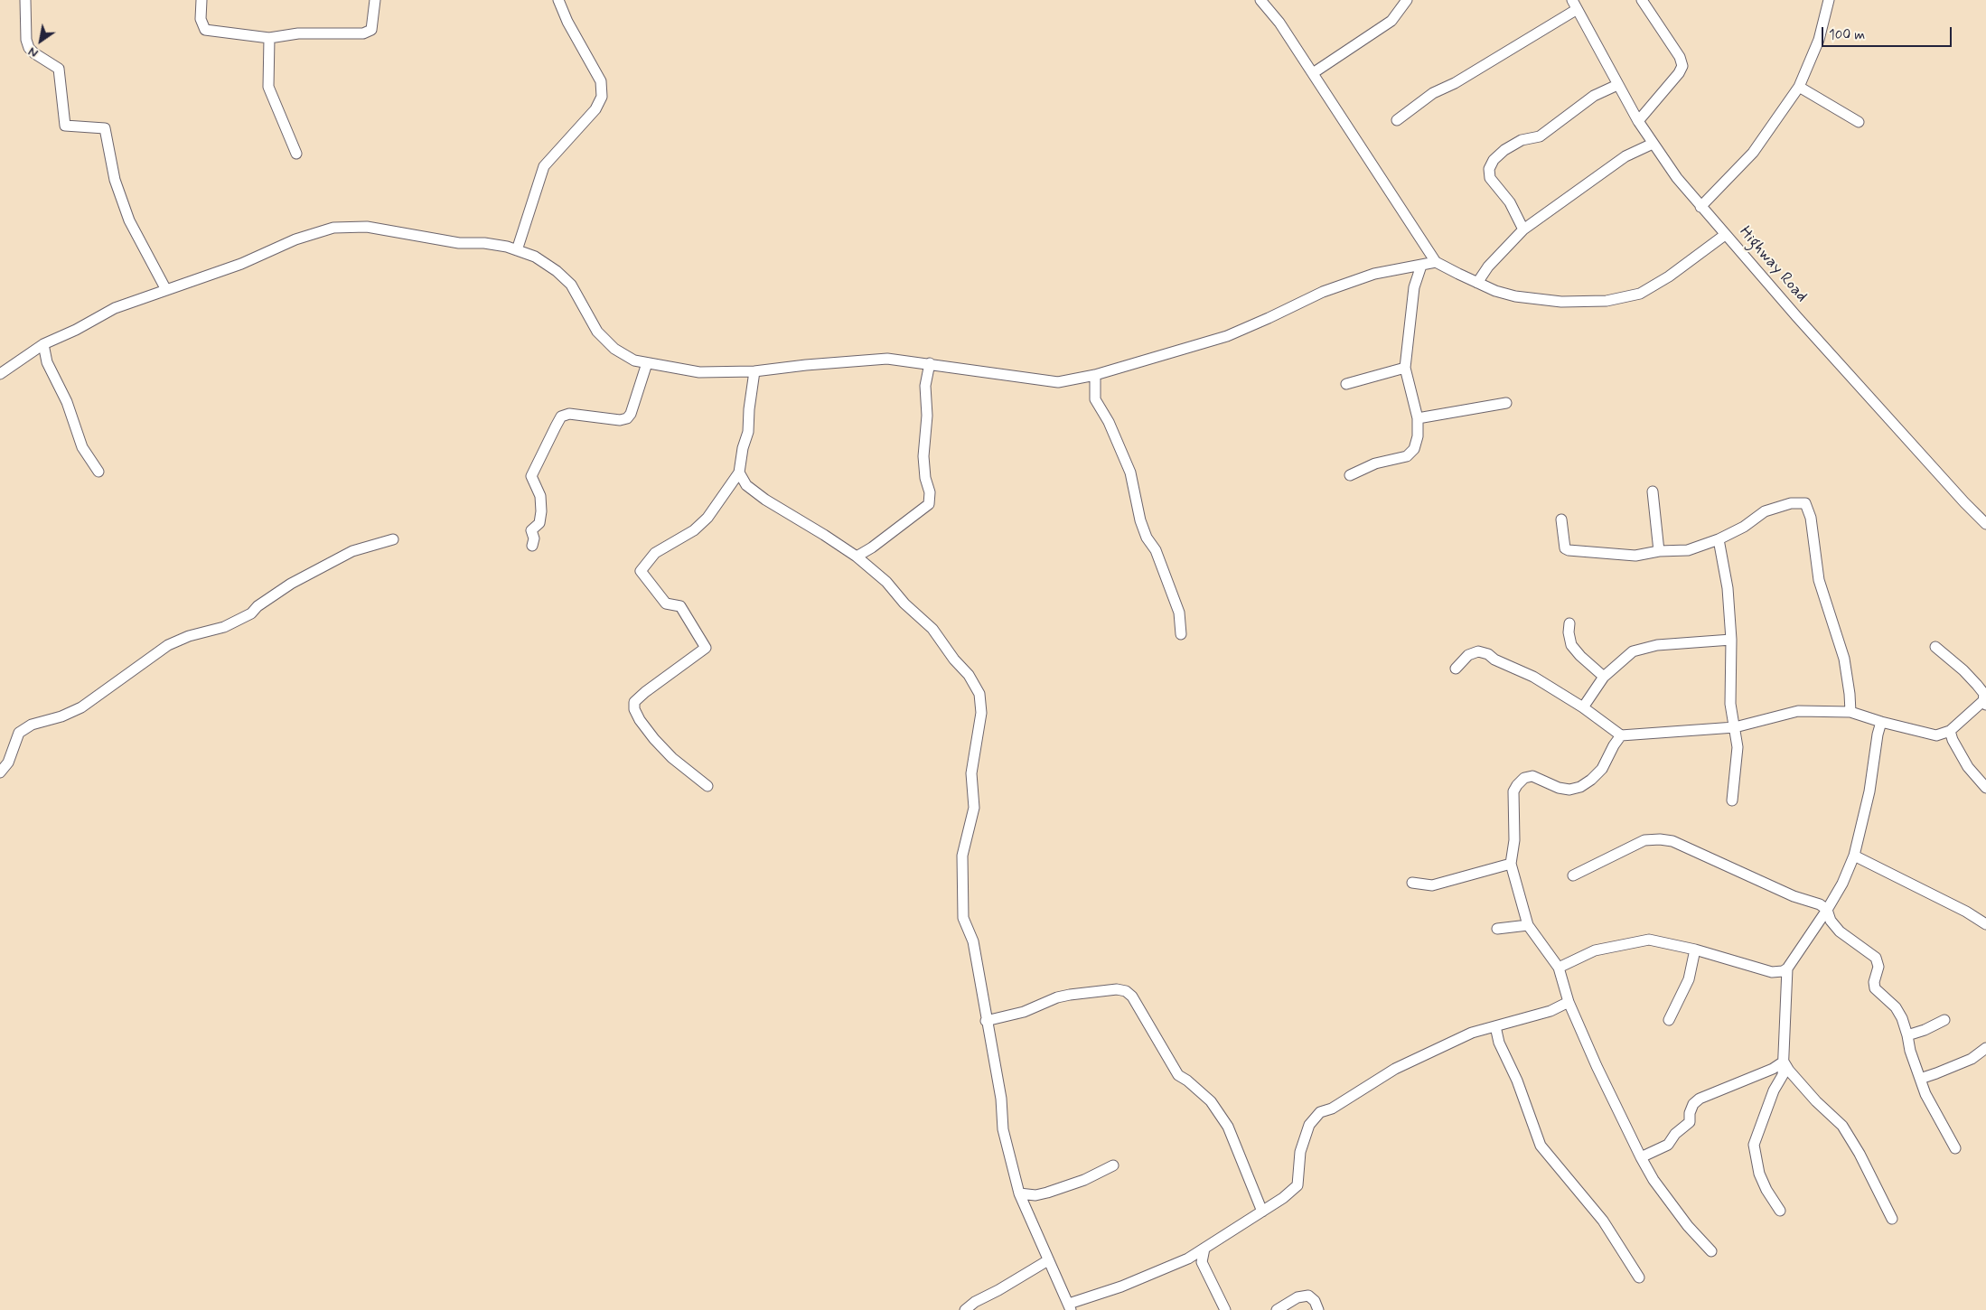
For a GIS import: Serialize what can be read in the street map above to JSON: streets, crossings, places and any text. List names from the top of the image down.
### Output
{
  "streets": {
    "street": ["Highway Road"]
  },
  "scale_bar": "100 m",
  "north": "bottom left"
}
